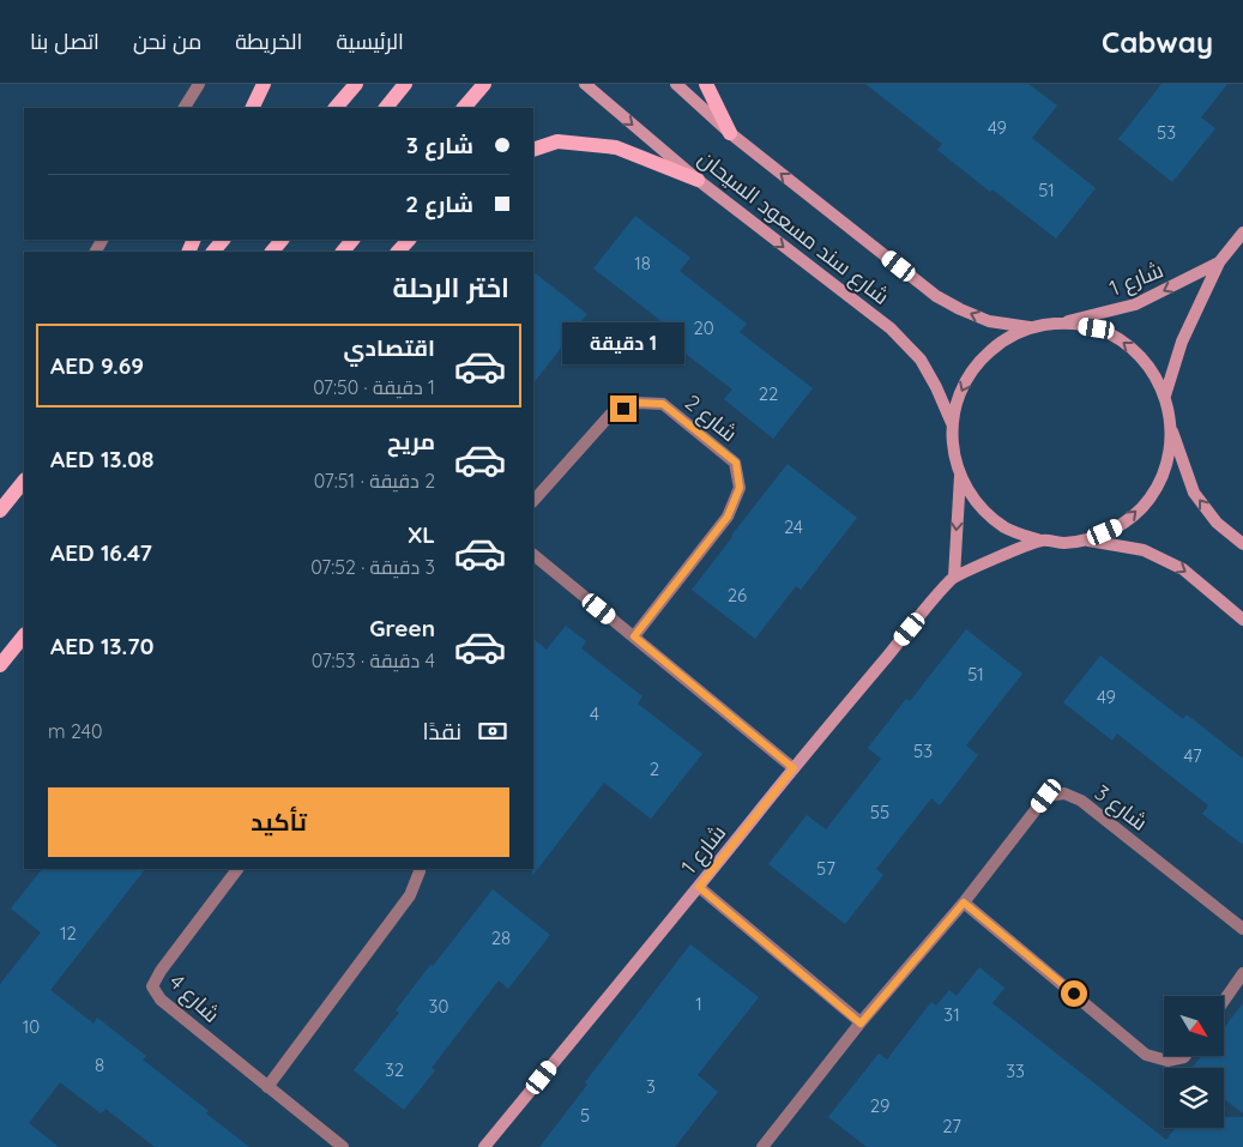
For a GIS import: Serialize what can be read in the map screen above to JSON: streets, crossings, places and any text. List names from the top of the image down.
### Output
{
  "streets": {
    "main road": ["شارع سند مسعود السيحان", "شارع 1"],
    "street": ["شارع 2", "شارع 3", "شارع 4"]
  },
  "house_numbers": [
    "49",
    "53",
    "51",
    "18",
    "20",
    "22",
    "24",
    "26",
    "51",
    "49",
    "4",
    "53",
    "47",
    "2",
    "55",
    "57",
    "12",
    "28",
    "1",
    "30",
    "31",
    "10",
    "8",
    "32",
    "33",
    "3",
    "29",
    "5",
    "27"
  ],
  "north": "bottom right",
  "page": {
    "header": "Cabway",
    "nav": [
      "الرئيسية",
      "الخريطة",
      "من نحن",
      "اتصل بنا"
    ],
    "banner": ["شارع 3", "شارع 2"],
    "heading": "اختر الرحلة",
    "bubble": "1 دقيقة",
    "list": [
      {
        "name": "اقتصادي",
        "note": "1 دقيقة · 07:50",
        "value": "AED 9.69"
      },
      {
        "name": "مريح",
        "note": "2 دقيقة · 07:51",
        "value": "AED 13.08"
      },
      {
        "name": "XL",
        "note": "3 دقيقة · 07:52",
        "value": "AED 16.47"
      },
      {
        "name": "Green",
        "note": "4 دقيقة · 07:53",
        "value": "AED 13.70"
      }
    ],
    "pay": ["نقدًا", "240 m"],
    "buttons": "تأكيد"
  }
}
